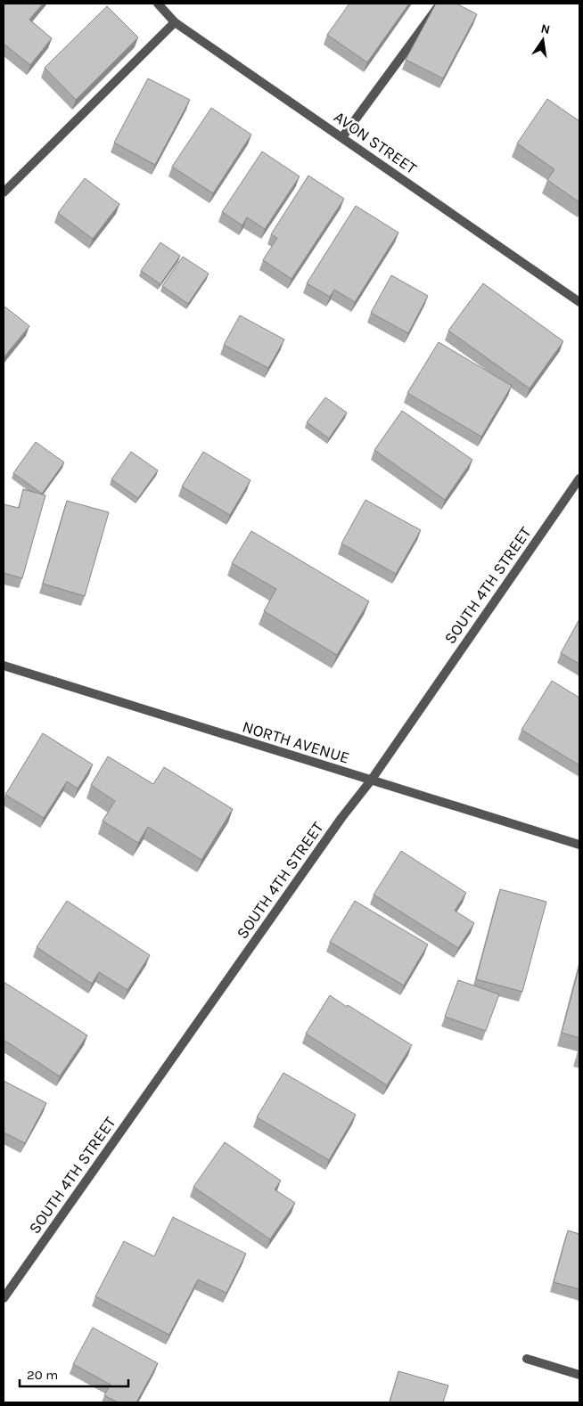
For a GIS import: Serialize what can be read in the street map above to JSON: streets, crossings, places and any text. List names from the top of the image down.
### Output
{
  "streets": {
    "street": ["AVON STREET", "SOUTH 4TH STREET", "NORTH AVENUE"]
  },
  "crossings": [
    ["SOUTH 4TH STREET", "NORTH AVENUE"]
  ],
  "scale_bar": "20 m",
  "north": "top"
}
